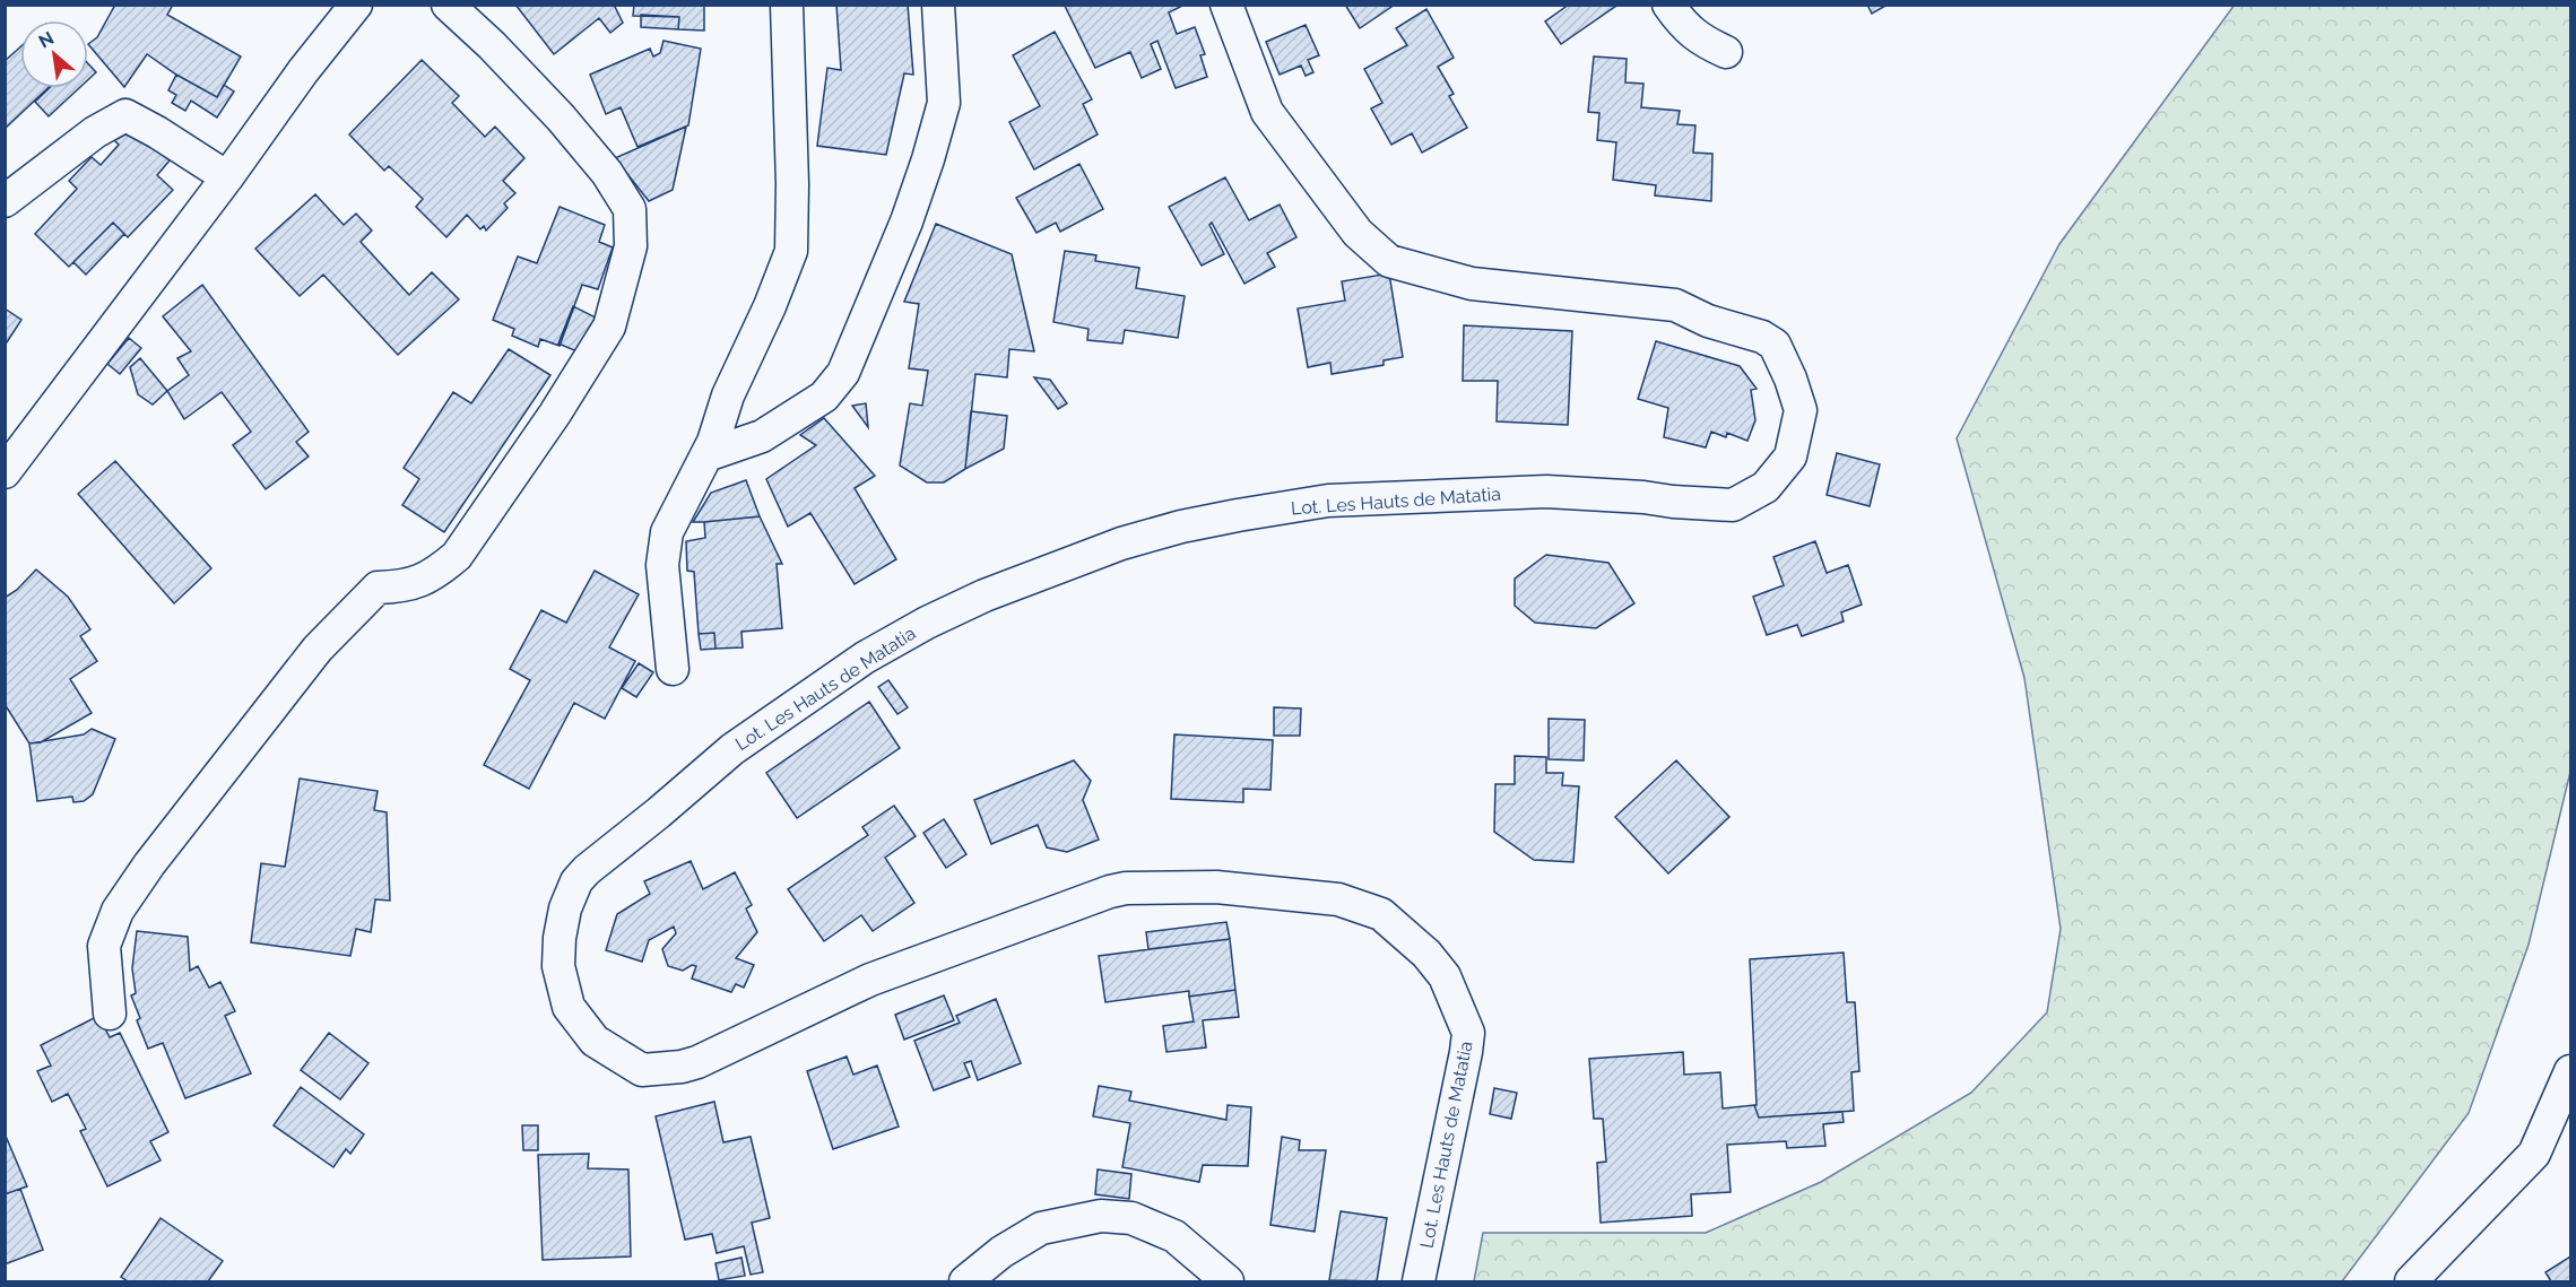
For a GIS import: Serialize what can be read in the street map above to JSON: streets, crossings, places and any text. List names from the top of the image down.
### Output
{
  "streets": {
    "street": ["Lot. Les Hauts de Matatia"]
  },
  "north": "top left"
}
